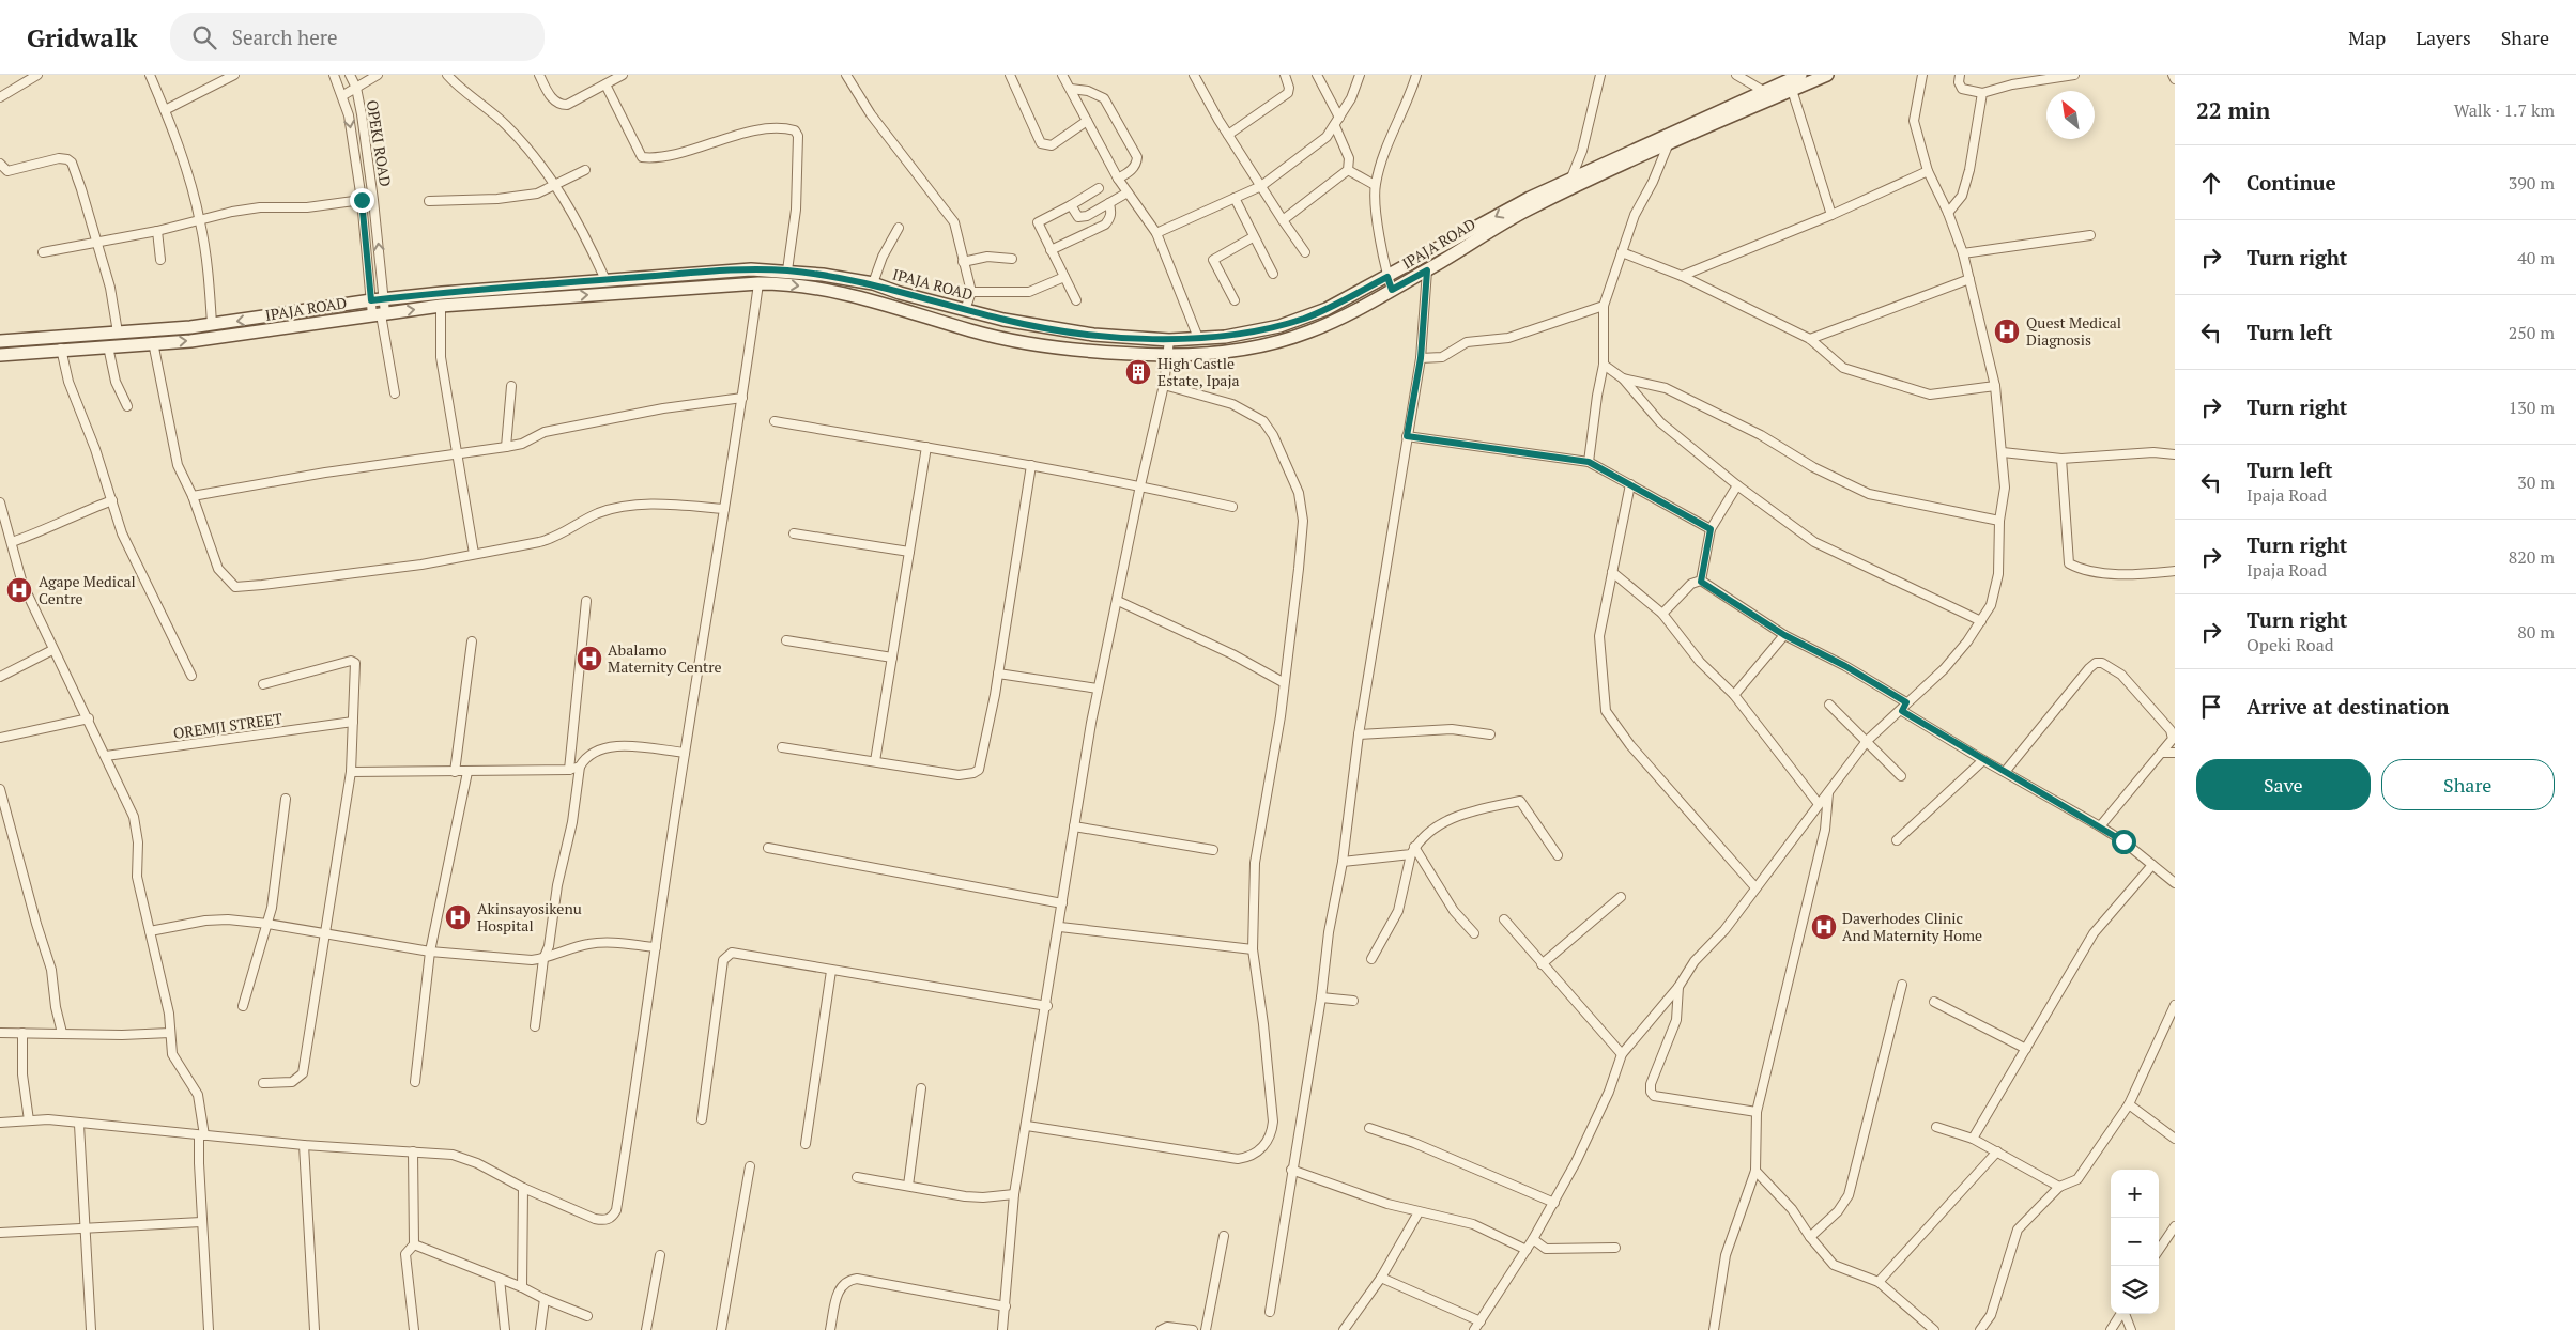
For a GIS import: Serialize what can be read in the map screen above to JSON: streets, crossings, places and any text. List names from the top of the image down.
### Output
{
  "streets": {
    "main road": ["IPAJA ROAD"],
    "street": ["OPEKI ROAD", "OREMJI STREET"]
  },
  "crossings": [
    ["OPEKI ROAD", "IPAJA ROAD"]
  ],
  "places": {
    "hospital": [
      "Quest Medical Diagnosis",
      "Agape Medical Centre",
      "Abalamo Maternity Centre",
      "Akinsayosikenu Hospital",
      "Daverhodes Clinic And Maternity Home"
    ],
    "building": ["High Castle Estate, Ipaja"]
  },
  "north": "top left",
  "page": {
    "header": "Gridwalk",
    "search": "Search here",
    "nav": ["Map", "Layers", "Share"],
    "heading": ["22 min", "Walk · 1.7 km"],
    "list": [
      ["Continue", "390 m"],
      ["Turn right", "40 m"],
      ["Turn left", "250 m"],
      ["Turn right", "130 m"],
      ["Turn left", "Ipaja Road", "30 m"],
      ["Turn right", "Ipaja Road", "820 m"],
      ["Turn right", "Opeki Road", "80 m"],
      "Arrive at destination"
    ],
    "buttons": ["Save", "Share"],
    "map_buttons": ["+", "−"]
  }
}
